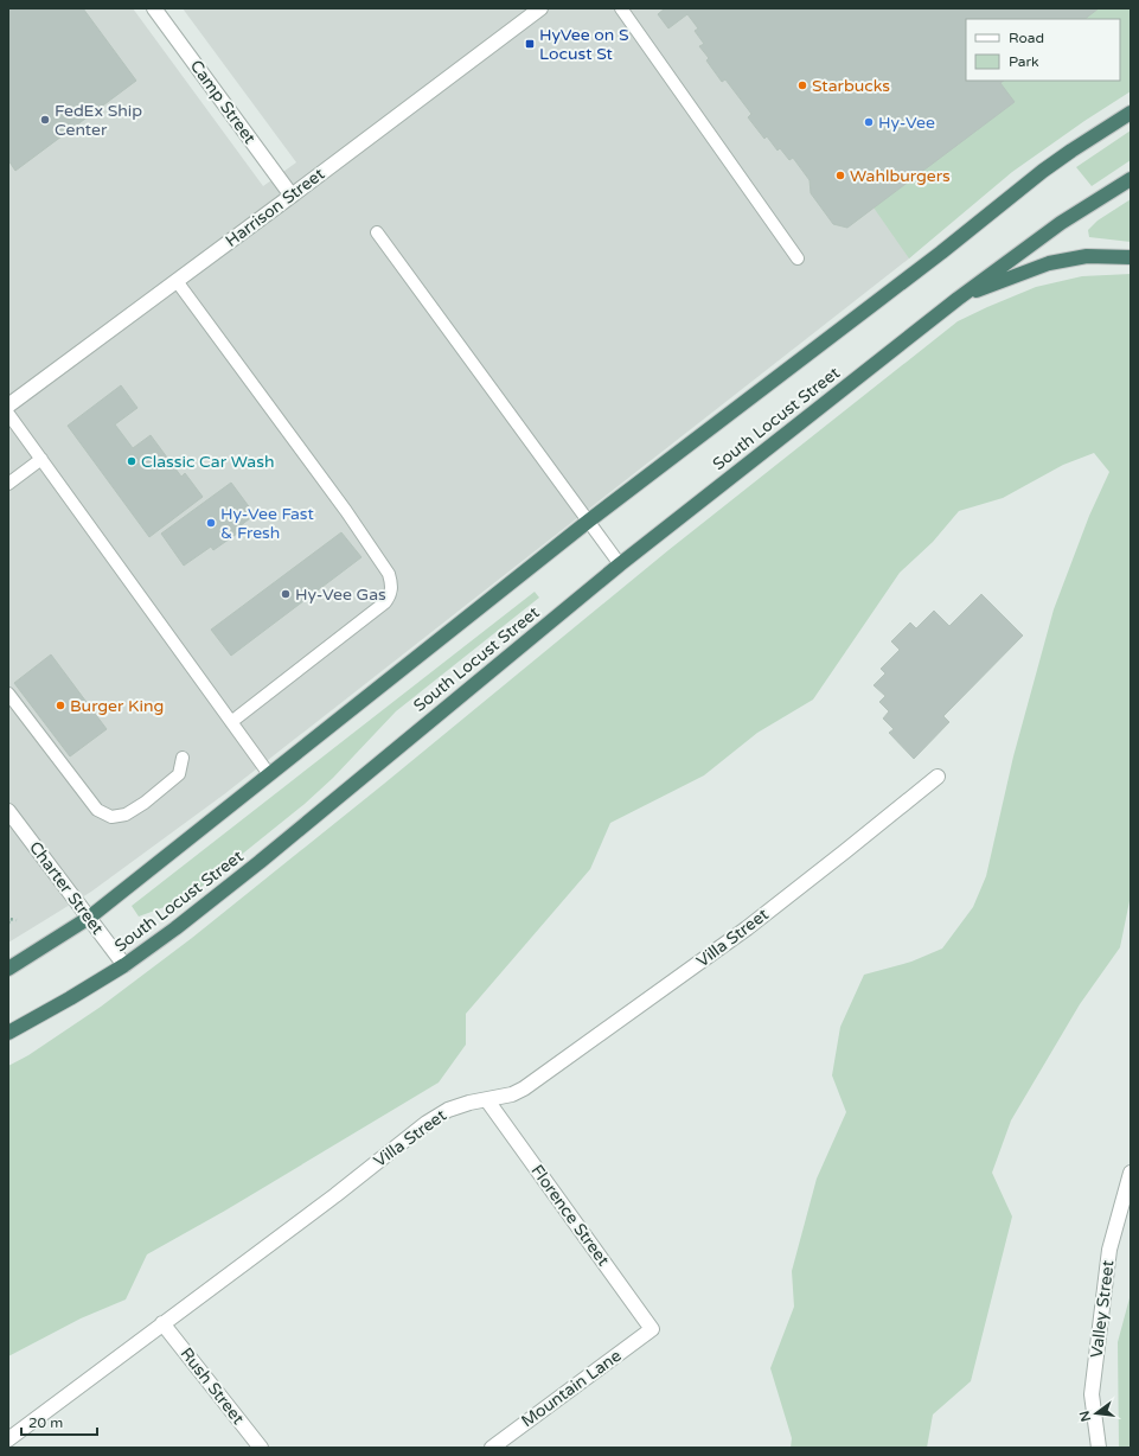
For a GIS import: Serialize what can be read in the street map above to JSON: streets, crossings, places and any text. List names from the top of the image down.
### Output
{
  "streets": {
    "highway": ["South Locust Street"],
    "street": [
      "Camp Street",
      "Harrison Street",
      "Charter Street",
      "Villa Street",
      "Florence Street",
      "Valley Street",
      "Rush Street",
      "Mountain Lane"
    ]
  },
  "crossings": [
    ["Camp Street", "Harrison Street"],
    ["South Locust Street", "Charter Street"],
    ["Villa Street", "Florence Street"],
    ["Villa Street", "Rush Street"],
    ["Florence Street", "Mountain Lane"]
  ],
  "places": {
    "transit": ["HyVee on S Locust St"],
    "other": [
      "Starbucks",
      "FedEx Ship Center",
      "Hy-Vee",
      "Wahlburgers",
      "Classic Car Wash",
      "Hy-Vee Fast & Fresh",
      "Hy-Vee Gas",
      "Burger King"
    ]
  },
  "legend": ["Road", "Park"],
  "scale_bar": "20 m",
  "north": "left"
}
